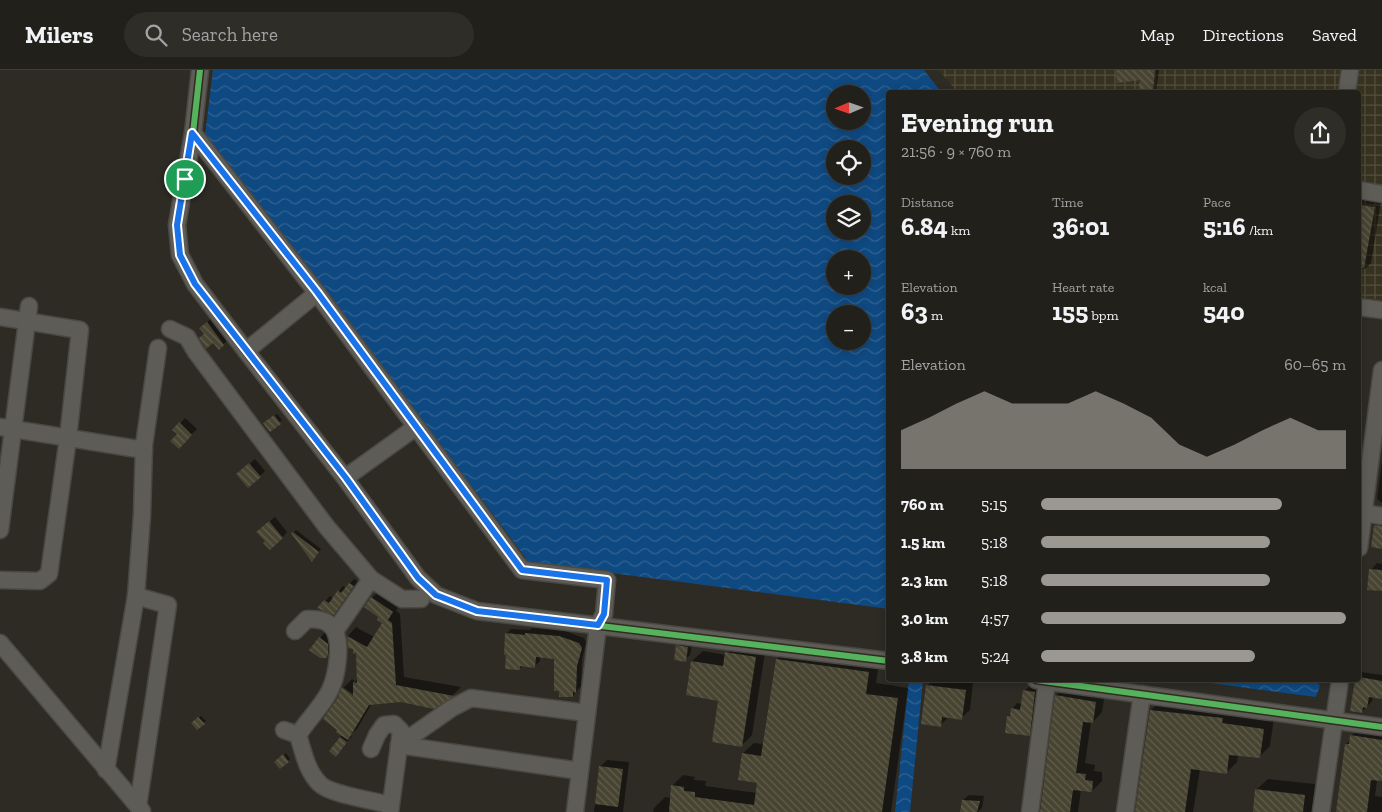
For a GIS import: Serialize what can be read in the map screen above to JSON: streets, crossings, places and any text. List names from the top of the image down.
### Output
{
  "north": "left",
  "page": {
    "header": "Milers",
    "search": "Search here",
    "nav": ["Map", "Directions", "Saved"],
    "map_buttons": ["+", "−"],
    "heading": ["Evening run", "21:56 · 9 × 760 m"],
    "stats": [
      ["Distance", "6.84 km"],
      ["Time", "36:01"],
      ["Pace", "5:16 /km"],
      ["Elevation", "63 m"],
      ["Heart rate", "155 bpm"],
      ["kcal", "540"]
    ],
    "chart": ["Elevation", "60–65 m"],
    "list": [
      {
        "name": "760 m",
        "note": "5:15"
      },
      {
        "name": "1.5 km",
        "note": "5:18"
      },
      {
        "name": "2.3 km",
        "note": "5:18"
      },
      {
        "name": "3.0 km",
        "note": "4:57"
      },
      {
        "name": "3.8 km",
        "note": "5:24"
      }
    ]
  }
}
